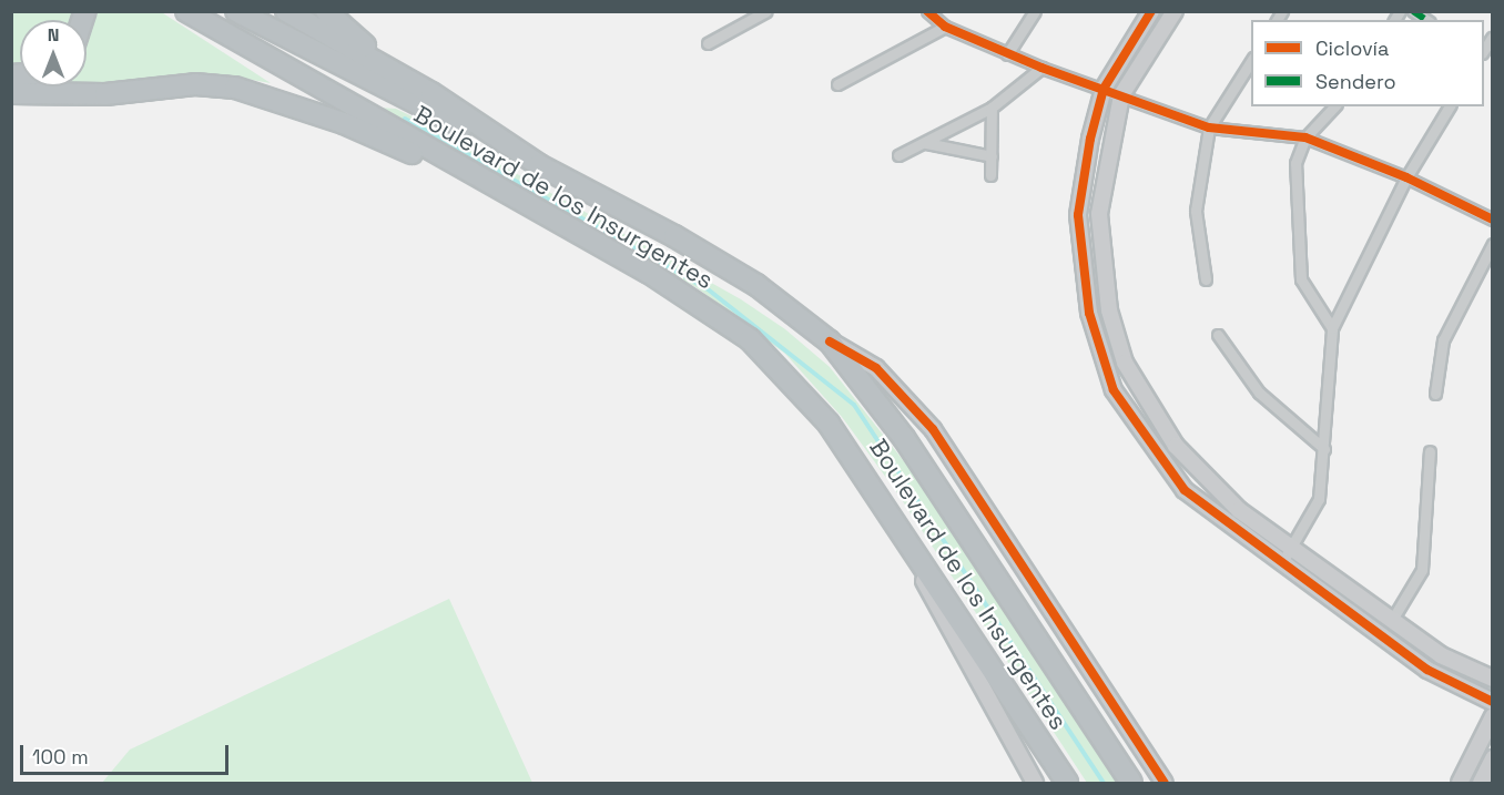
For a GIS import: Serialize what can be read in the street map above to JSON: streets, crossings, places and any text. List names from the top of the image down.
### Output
{
  "streets": {
    "highway": ["Boulevard de los Insurgentes"]
  },
  "legend": ["Ciclovía", "Sendero"],
  "scale_bar": "100 m",
  "north": "top"
}
